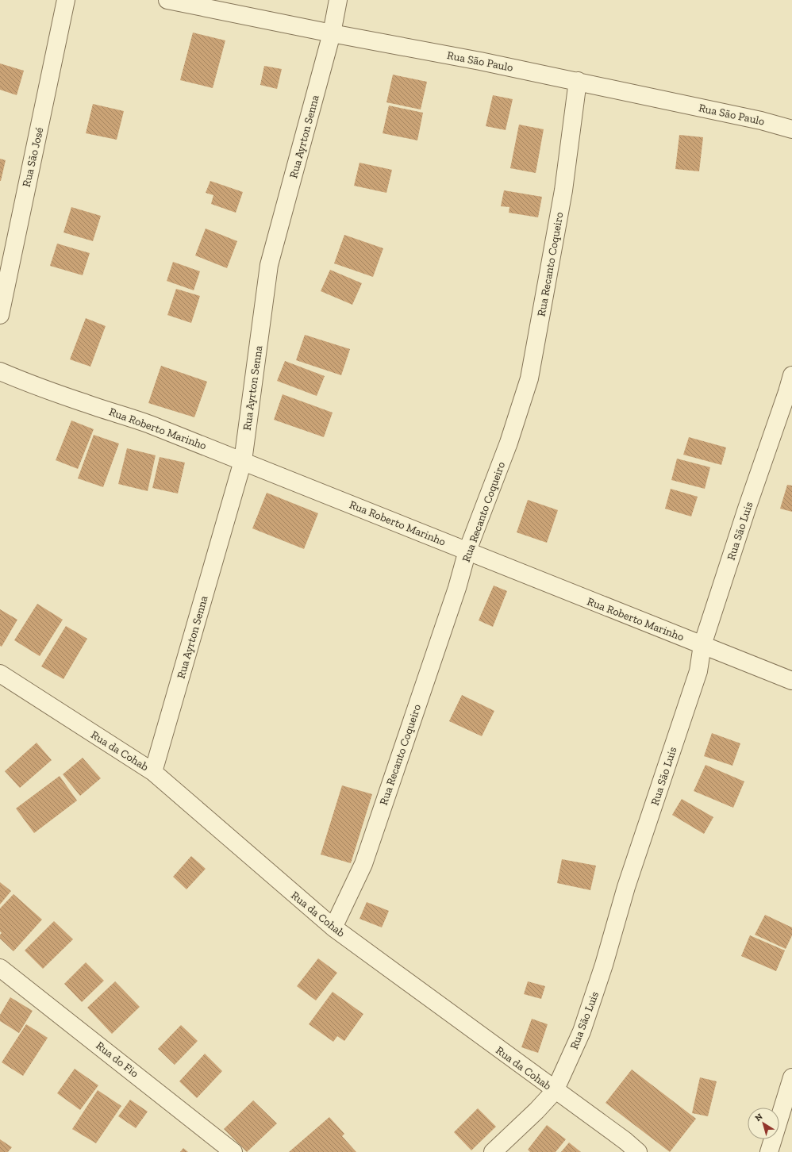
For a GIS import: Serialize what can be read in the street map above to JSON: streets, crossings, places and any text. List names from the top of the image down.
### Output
{
  "streets": {
    "street": [
      "Rua São Paulo",
      "Rua Ayrton Senna",
      "Rua São José",
      "Rua Recanto Coqueiro",
      "Rua Roberto Marinho",
      "Rua São Luis",
      "Rua da Cohab",
      "Rua do Fio"
    ]
  },
  "crossings": [
    ["Rua São Paulo", "Rua Ayrton Senna"],
    ["Rua São Paulo", "Rua Recanto Coqueiro"],
    ["Rua Ayrton Senna", "Rua Roberto Marinho"],
    ["Rua Ayrton Senna", "Rua da Cohab"],
    ["Rua Recanto Coqueiro", "Rua Roberto Marinho"],
    ["Rua Recanto Coqueiro", "Rua da Cohab"],
    ["Rua Roberto Marinho", "Rua São Luis"],
    ["Rua São Luis", "Rua da Cohab"]
  ],
  "north": "top left"
}
